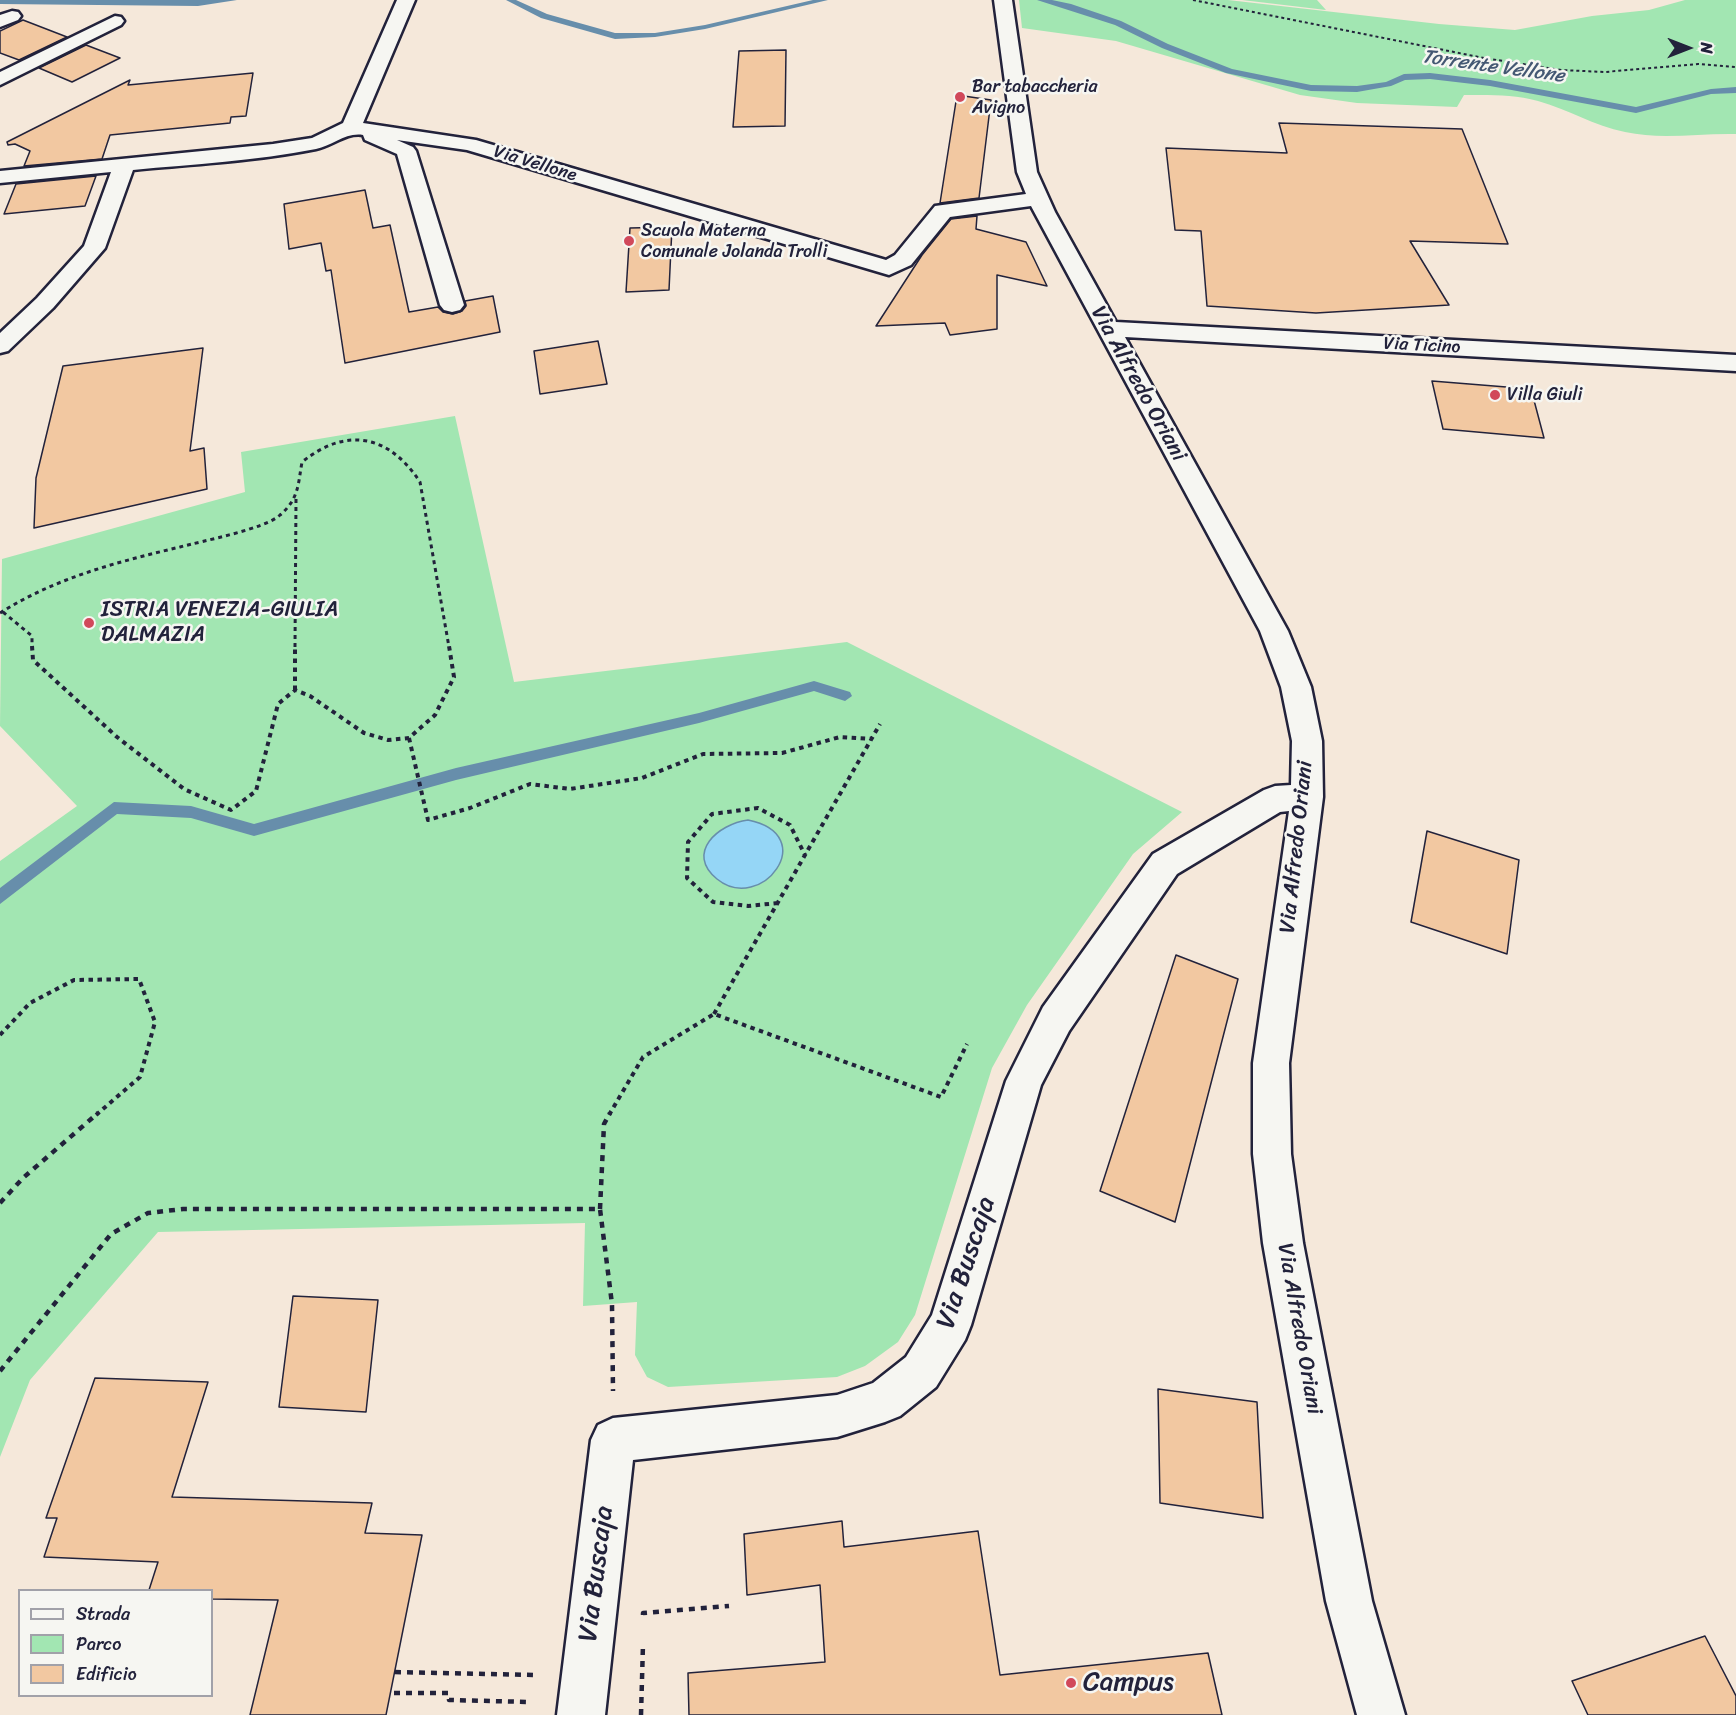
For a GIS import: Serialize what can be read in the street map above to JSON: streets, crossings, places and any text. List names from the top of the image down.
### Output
{
  "streets": {
    "street": [
      "Via Vellone",
      "Via Ticino",
      "Via Alfredo Oriani",
      "Via Buscaja"
    ]
  },
  "crossings": [
    ["Via Vellone", "Via Alfredo Oriani"],
    ["Via Ticino", "Via Alfredo Oriani"],
    ["Via Alfredo Oriani", "Via Buscaja"]
  ],
  "water": ["Torrente Vellone"],
  "places": [
    "Bar tabaccheria Avigno",
    "Scuola Materna Comunale Jolanda Trolli",
    "Villa Giuli",
    "ISTRIA VENEZIA-GIULIA DALMAZIA",
    "Campus"
  ],
  "legend": ["Strada", "Parco", "Edificio"],
  "north": "right"
}
